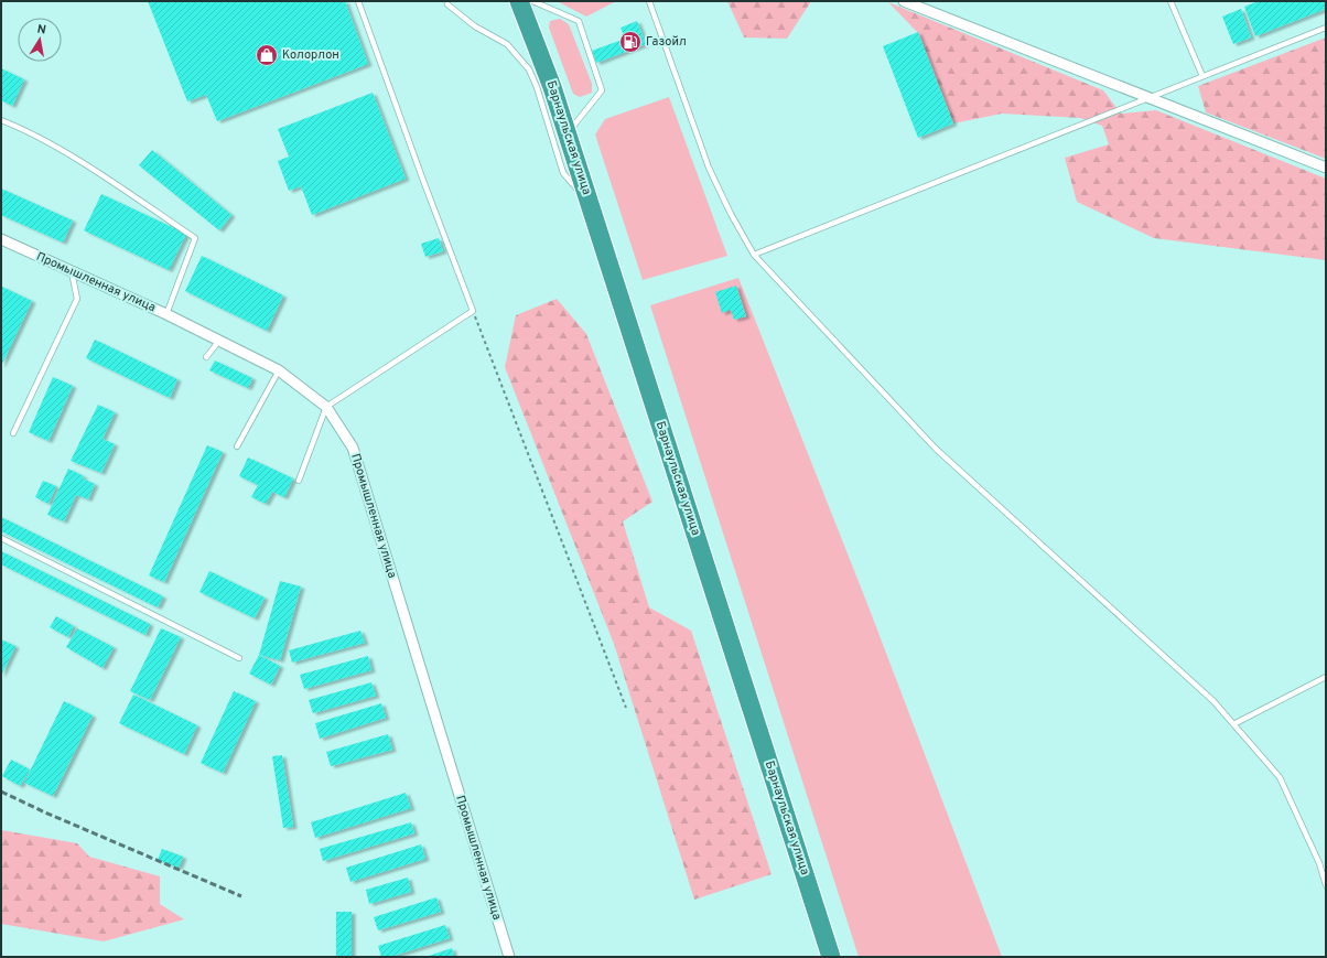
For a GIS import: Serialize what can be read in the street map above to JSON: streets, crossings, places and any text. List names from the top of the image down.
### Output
{
  "streets": {
    "highway": ["Барнаульская улица"],
    "street": ["Промышленная улица"]
  },
  "places": {
    "fuel station": ["Газойл"],
    "shop": ["Колорлон"]
  },
  "north": "top"
}
